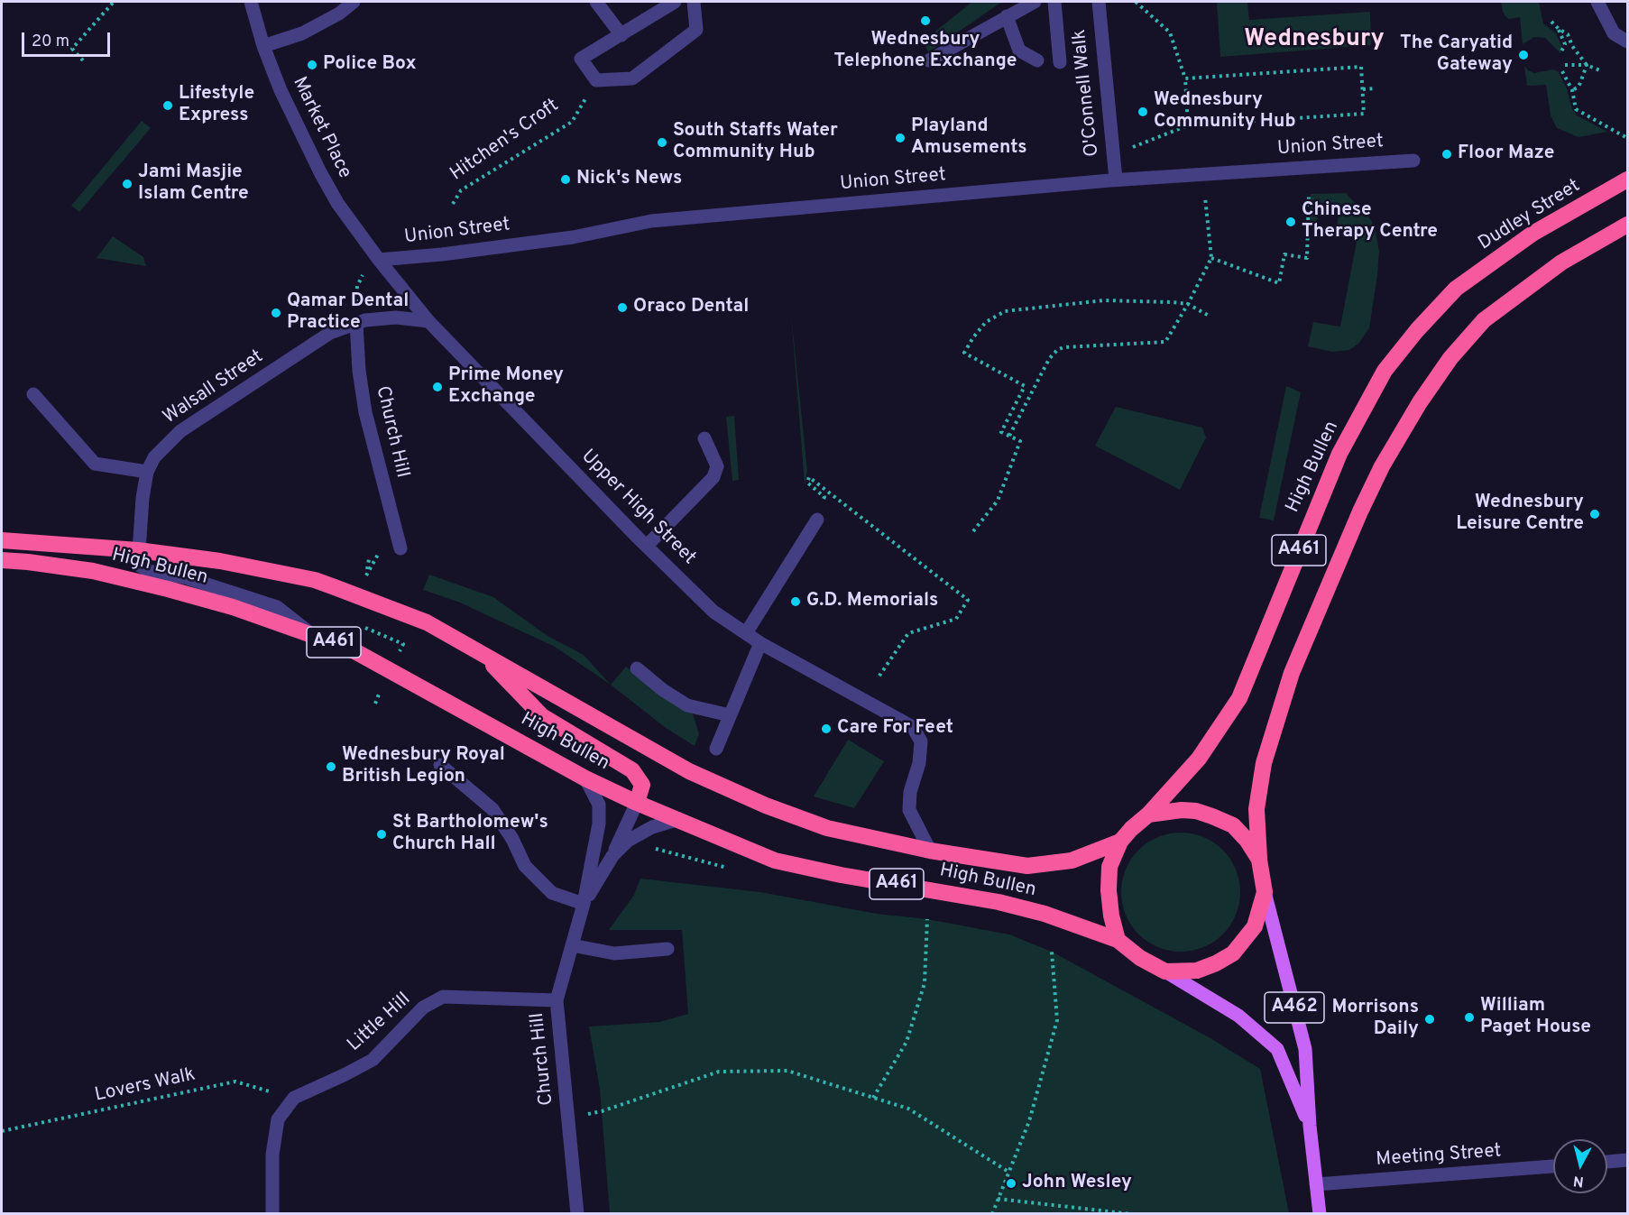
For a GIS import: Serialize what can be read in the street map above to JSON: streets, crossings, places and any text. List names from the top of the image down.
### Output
{
  "streets": {
    "highway": ["Dudley Street", "High Bullen", "A461"],
    "main road": ["A462"],
    "street": [
      "O'Connell Walk",
      "Market Place",
      "Union Street",
      "Walsall Street",
      "Church Hill",
      "Upper High Street",
      "Little Hill",
      "Meeting Street"
    ],
    "path": ["Hitchen's Croft", "Lovers Walk"]
  },
  "crossings": [
    ["O'Connell Walk", "Union Street"],
    ["Market Place", "Union Street"],
    ["Market Place", "Upper High Street"],
    ["Union Street", "Upper High Street"],
    ["Dudley Street", "High Bullen"],
    ["Walsall Street", "Church Hill"],
    ["Walsall Street", "High Bullen"],
    ["Walsall Street", "Upper High Street"],
    ["Church Hill", "High Bullen"],
    ["Church Hill", "Little Hill"],
    ["High Bullen", "Upper High Street"],
    ["High Bullen", "A461"],
    ["High Bullen", "A462"],
    ["A461", "A462"],
    ["A462", "Meeting Street"],
    ["Little Hill", "Lovers Walk"]
  ],
  "districts": ["Wednesbury"],
  "places": [
    "Wednesbury Telephone Exchange",
    "The Caryatid Gateway",
    "Police Box",
    "Lifestyle Express",
    "Wednesbury Community Hub",
    "Playland Amusements",
    "South Staffs Water Community Hub",
    "Floor Maze",
    "Nick's News",
    "Jami Masjie Islam Centre",
    "Chinese Therapy Centre",
    "Oraco Dental",
    "Qamar Dental Practice",
    "Prime Money Exchange",
    "Wednesbury Leisure Centre",
    "G.D. Memorials",
    "Care For Feet",
    "Wednesbury Royal British Legion",
    "St Bartholomew's Church Hall",
    "William Paget House",
    "Morrisons Daily",
    "John Wesley"
  ],
  "scale_bar": "20 m",
  "north": "bottom"
}
